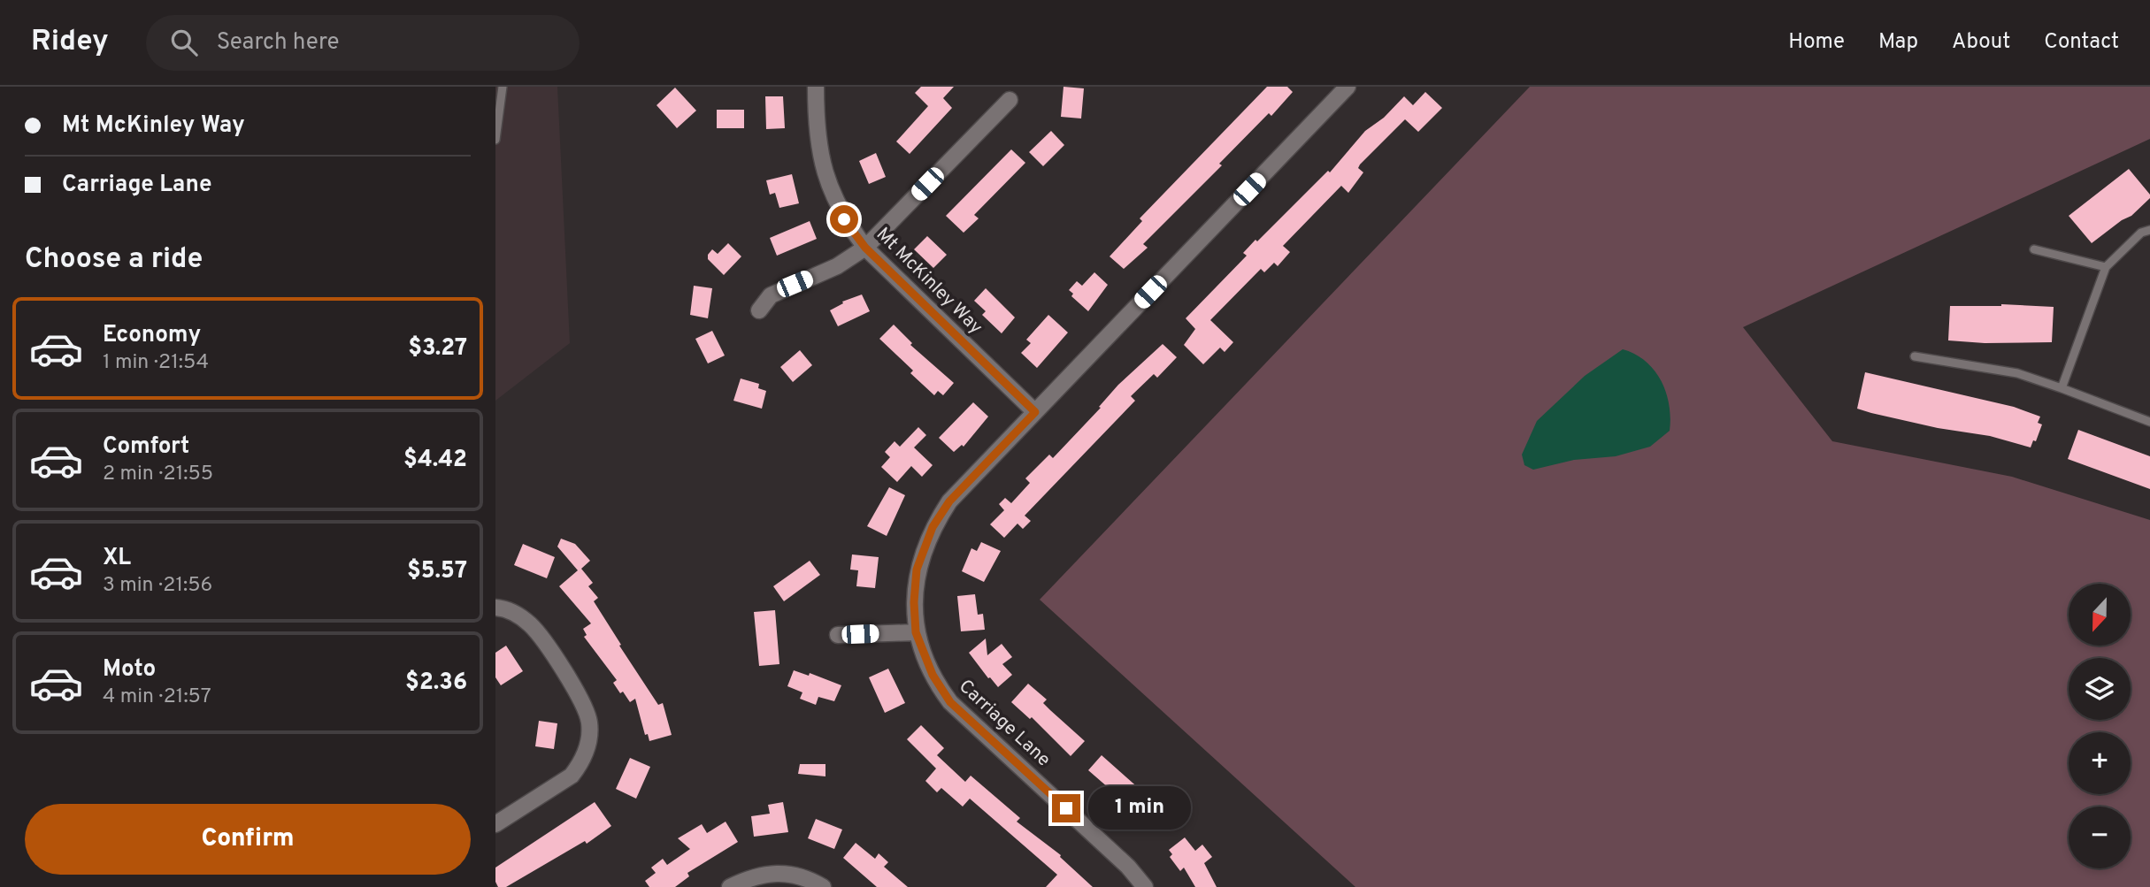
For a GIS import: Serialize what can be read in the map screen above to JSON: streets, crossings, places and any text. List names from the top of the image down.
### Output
{
  "streets": {
    "street": ["Mt McKinley Way", "Carriage Lane"]
  },
  "crossings": [
    ["Mt McKinley Way", "Carriage Lane"]
  ],
  "north": "bottom",
  "page": {
    "header": "Ridey",
    "search": "Search here",
    "nav": [
      "Home",
      "Map",
      "About",
      "Contact"
    ],
    "banner": ["Mt McKinley Way", "Carriage Lane"],
    "heading": "Choose a ride",
    "list": [
      {
        "name": "Economy",
        "note": "1 min · 21:54",
        "value": "$3.27"
      },
      {
        "name": "Comfort",
        "note": "2 min · 21:55",
        "value": "$4.42"
      },
      {
        "name": "XL",
        "note": "3 min · 21:56",
        "value": "$5.57"
      },
      {
        "name": "Moto",
        "note": "4 min · 21:57",
        "value": "$2.36"
      }
    ],
    "map_buttons": ["+", "−"],
    "bubble": "1 min",
    "buttons": "Confirm"
  }
}
